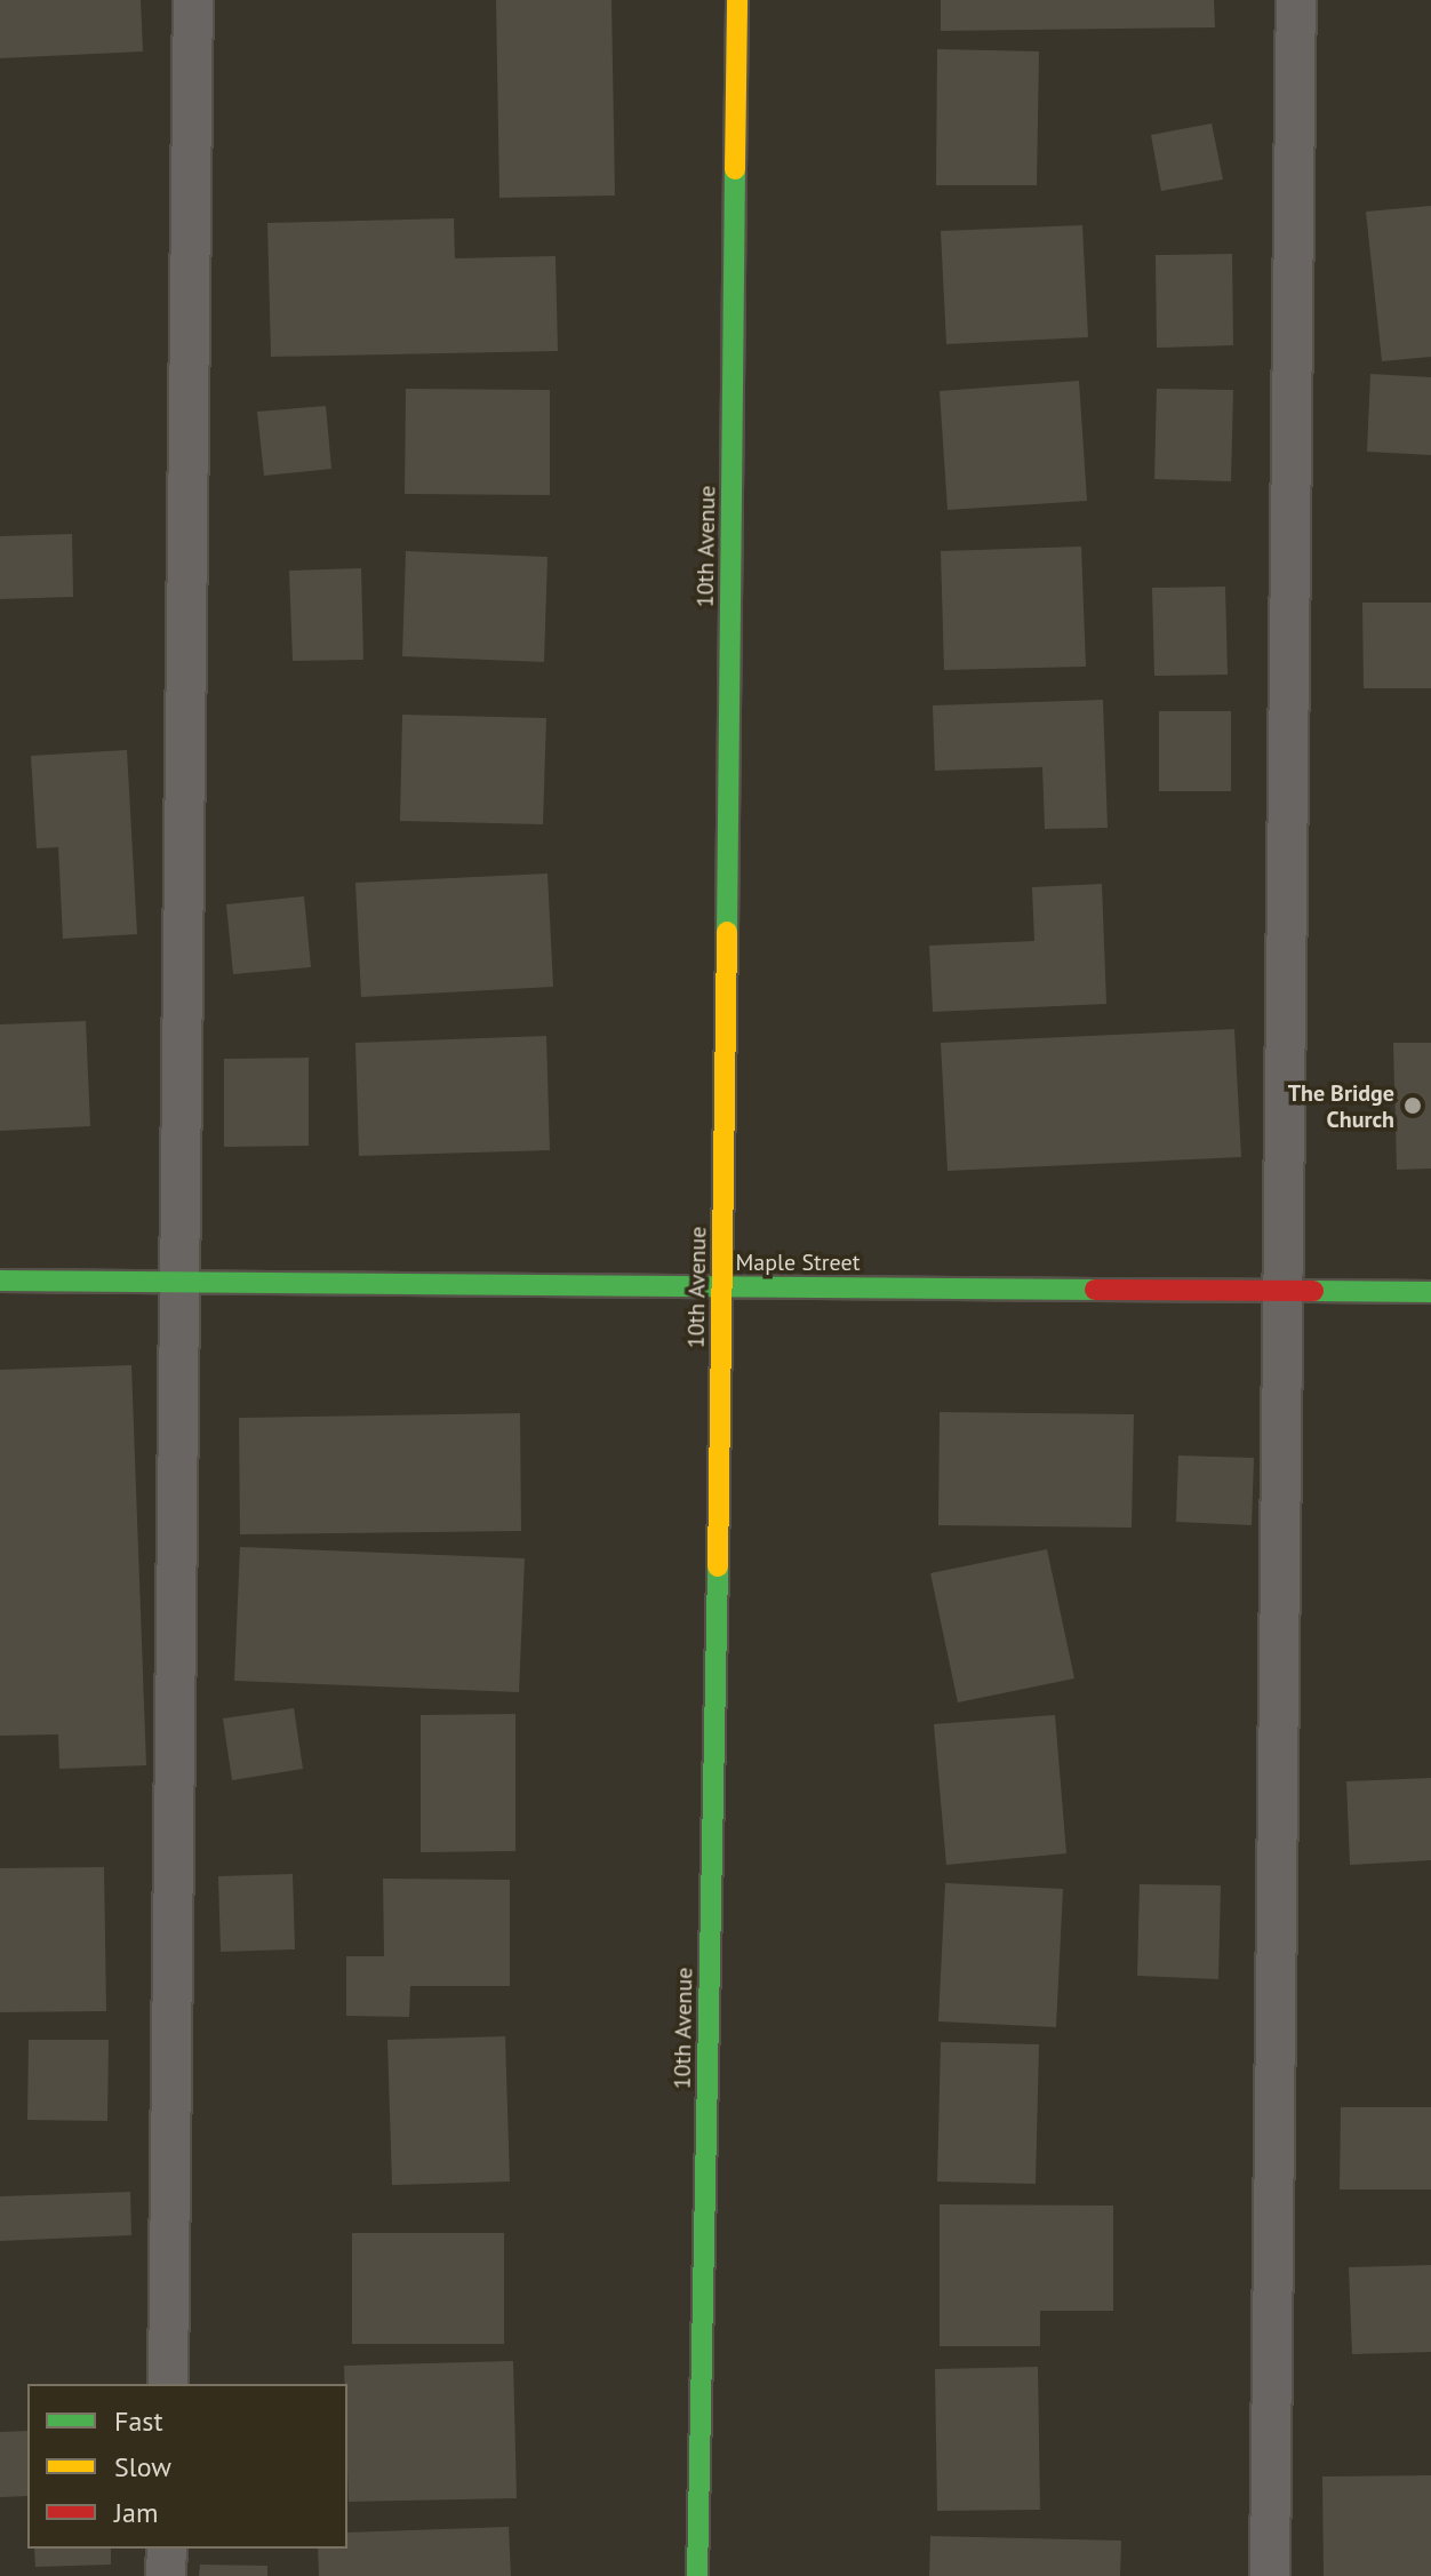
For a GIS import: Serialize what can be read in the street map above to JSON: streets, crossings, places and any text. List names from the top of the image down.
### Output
{
  "streets": {
    "street": ["10th Avenue", "Maple Street"]
  },
  "crossings": [
    ["10th Avenue", "Maple Street"]
  ],
  "places": ["The Bridge Church"],
  "legend": ["Fast", "Slow", "Jam"]
}
